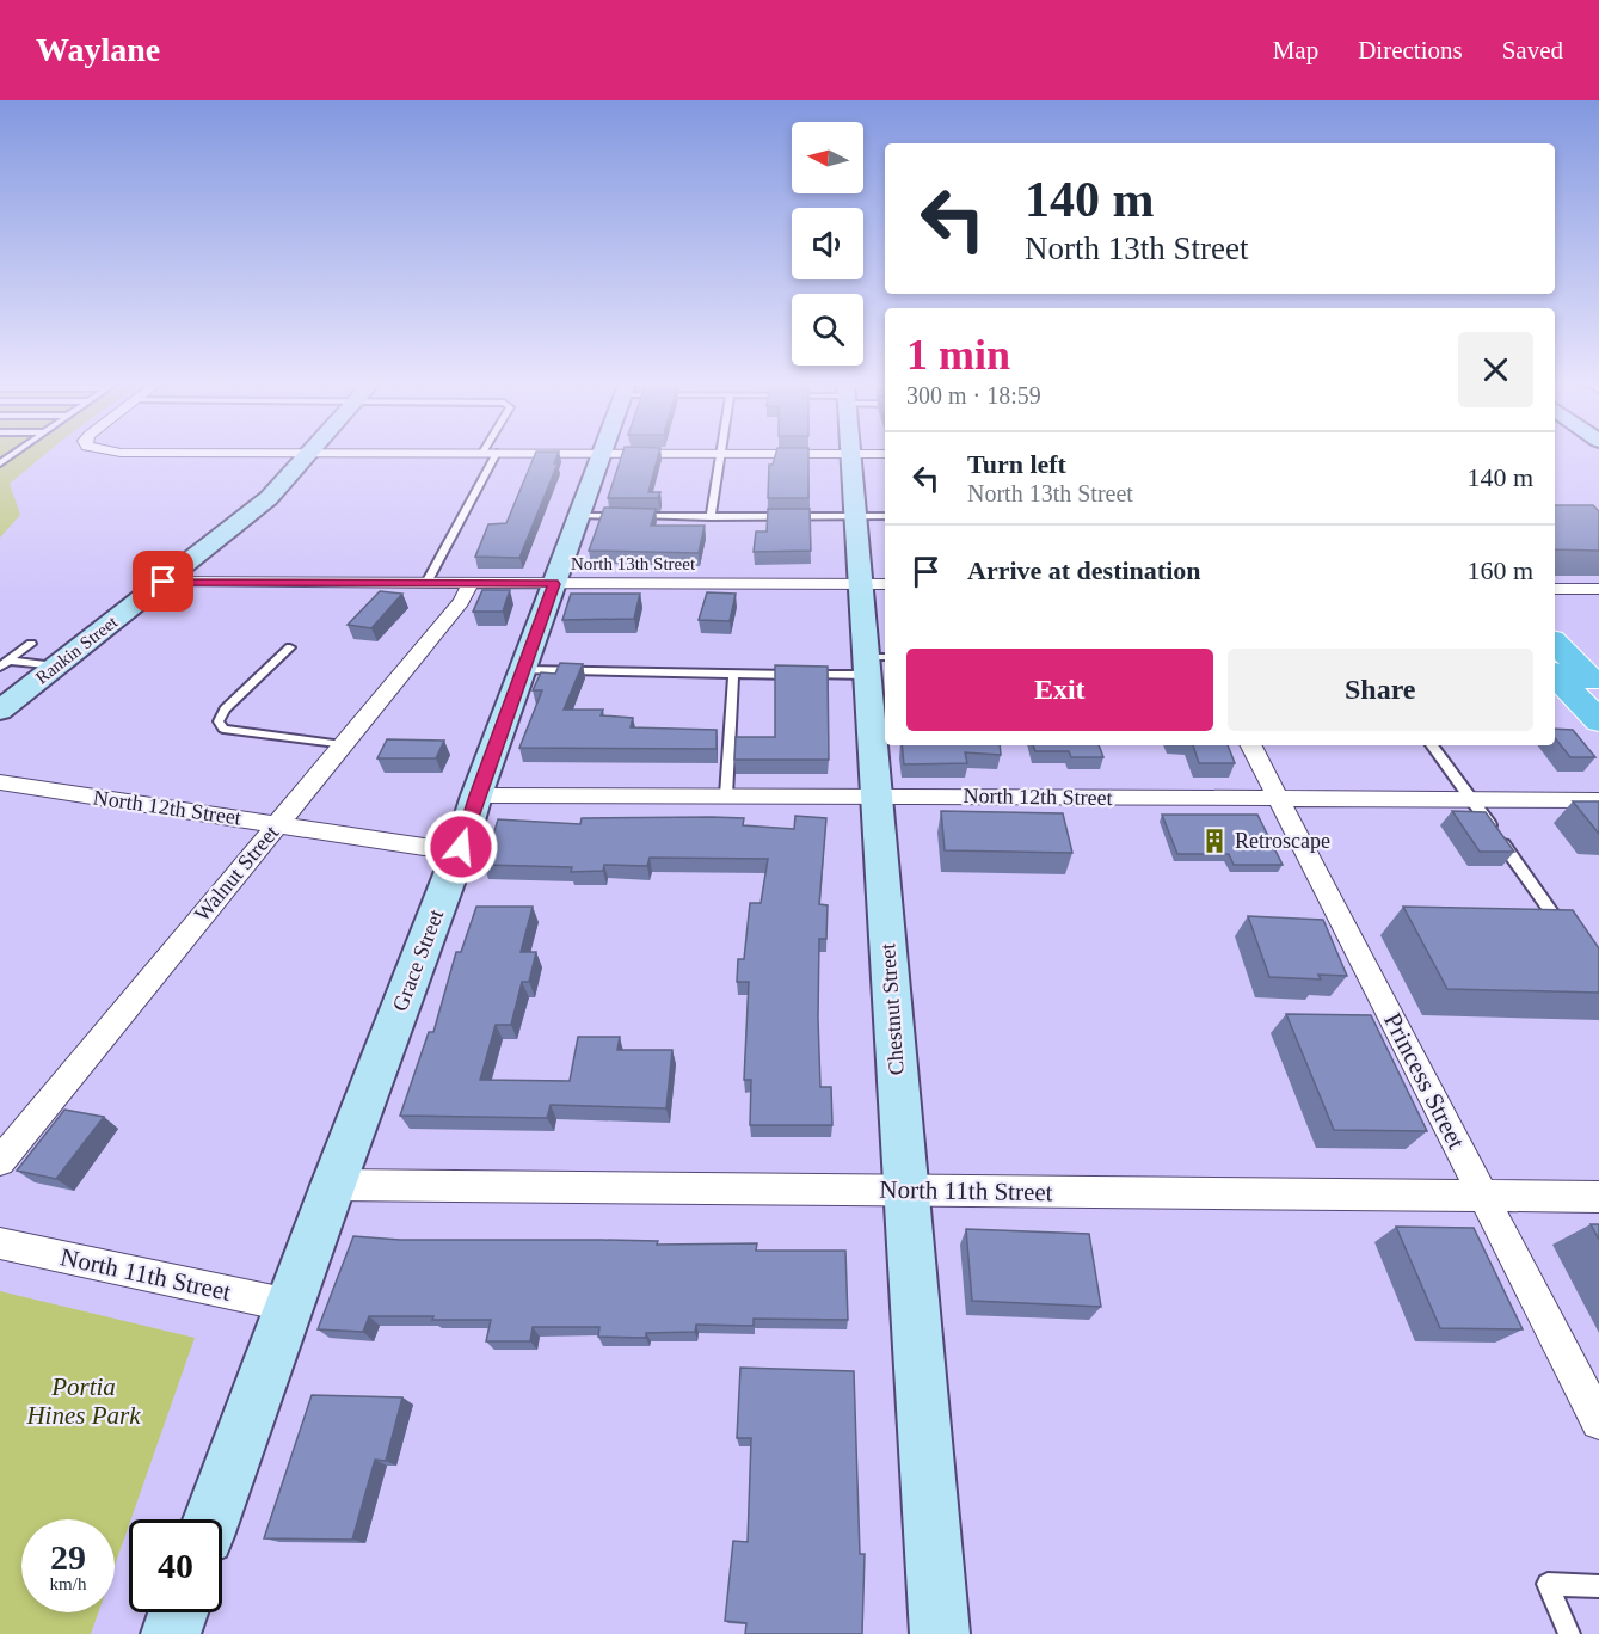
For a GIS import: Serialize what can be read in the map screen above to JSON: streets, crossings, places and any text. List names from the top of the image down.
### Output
{
  "streets": {
    "street": [
      "North 13th Street",
      "Rankin Street",
      "North 12th Street",
      "Walnut Street",
      "Grace Street",
      "Chestnut Street",
      "Princess Street",
      "North 11th Street"
    ]
  },
  "crossings": [
    ["North 13th Street", "Rankin Street"],
    ["North 13th Street", "Walnut Street"],
    ["North 13th Street", "Grace Street"],
    ["North 13th Street", "Chestnut Street"],
    ["North 12th Street", "Walnut Street"],
    ["North 12th Street", "Grace Street"],
    ["North 12th Street", "Chestnut Street"],
    ["North 12th Street", "Princess Street"],
    ["Grace Street", "North 11th Street"],
    ["Chestnut Street", "North 11th Street"],
    ["Princess Street", "North 11th Street"]
  ],
  "parks": ["Portia Hines Park"],
  "places": {
    "building": ["Retroscape"]
  },
  "north": "left",
  "page": {
    "header": "Waylane",
    "nav": ["Map", "Directions", "Saved"],
    "turn": ["140 m", "North 13th Street"],
    "heading": ["1 min", "300 m · 18:59"],
    "list": [
      {
        "name": "Turn left",
        "note": "North 13th Street",
        "value": "140 m"
      },
      {
        "name": "Arrive at destination",
        "value": "160 m"
      }
    ],
    "buttons": ["Exit", "Share"],
    "speed": "29 km/h",
    "limit": "40"
  }
}
